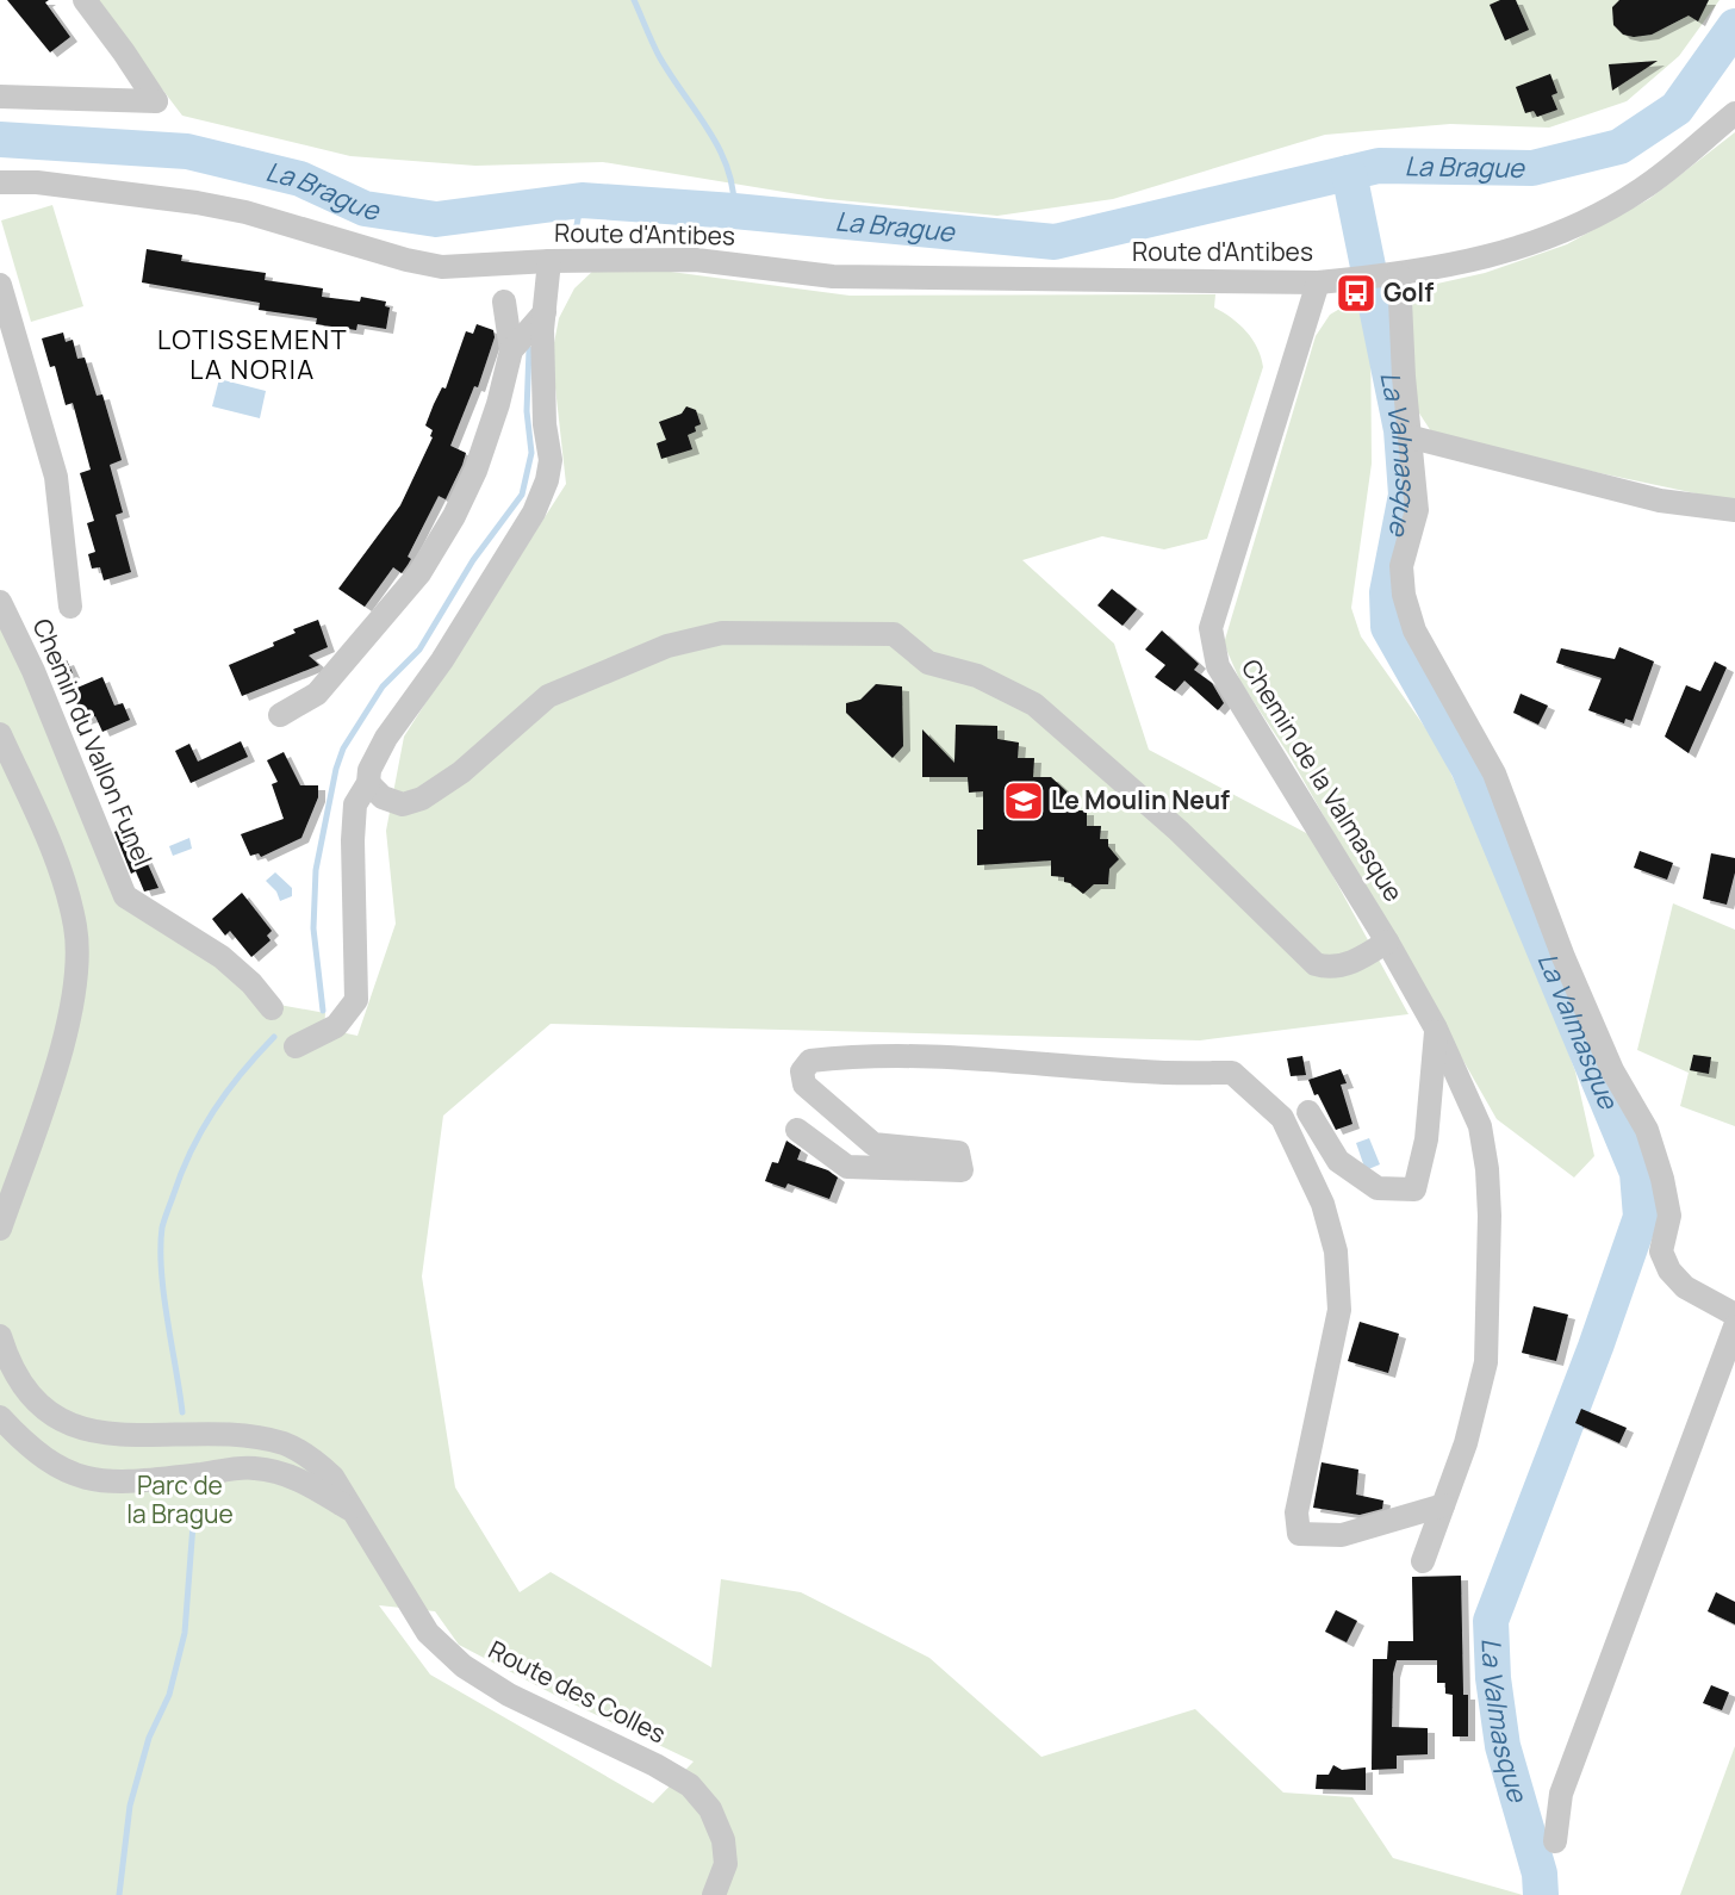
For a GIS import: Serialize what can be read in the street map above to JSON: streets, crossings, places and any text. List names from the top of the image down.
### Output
{
  "streets": {
    "street": [
      "Route d'Antibes",
      "Chemin du Vallon Funel",
      "Chemin de la Valmasque",
      "Route des Colles"
    ]
  },
  "crossings": [
    ["Route d'Antibes", "Chemin de la Valmasque"]
  ],
  "districts": ["LOTISSEMENT LA NORIA"],
  "water": ["La Brague", "La Valmasque"],
  "parks": ["Parc de la Brague"],
  "places": {
    "bus stop": ["Golf"],
    "school or university": ["Le Moulin Neuf"]
  }
}
